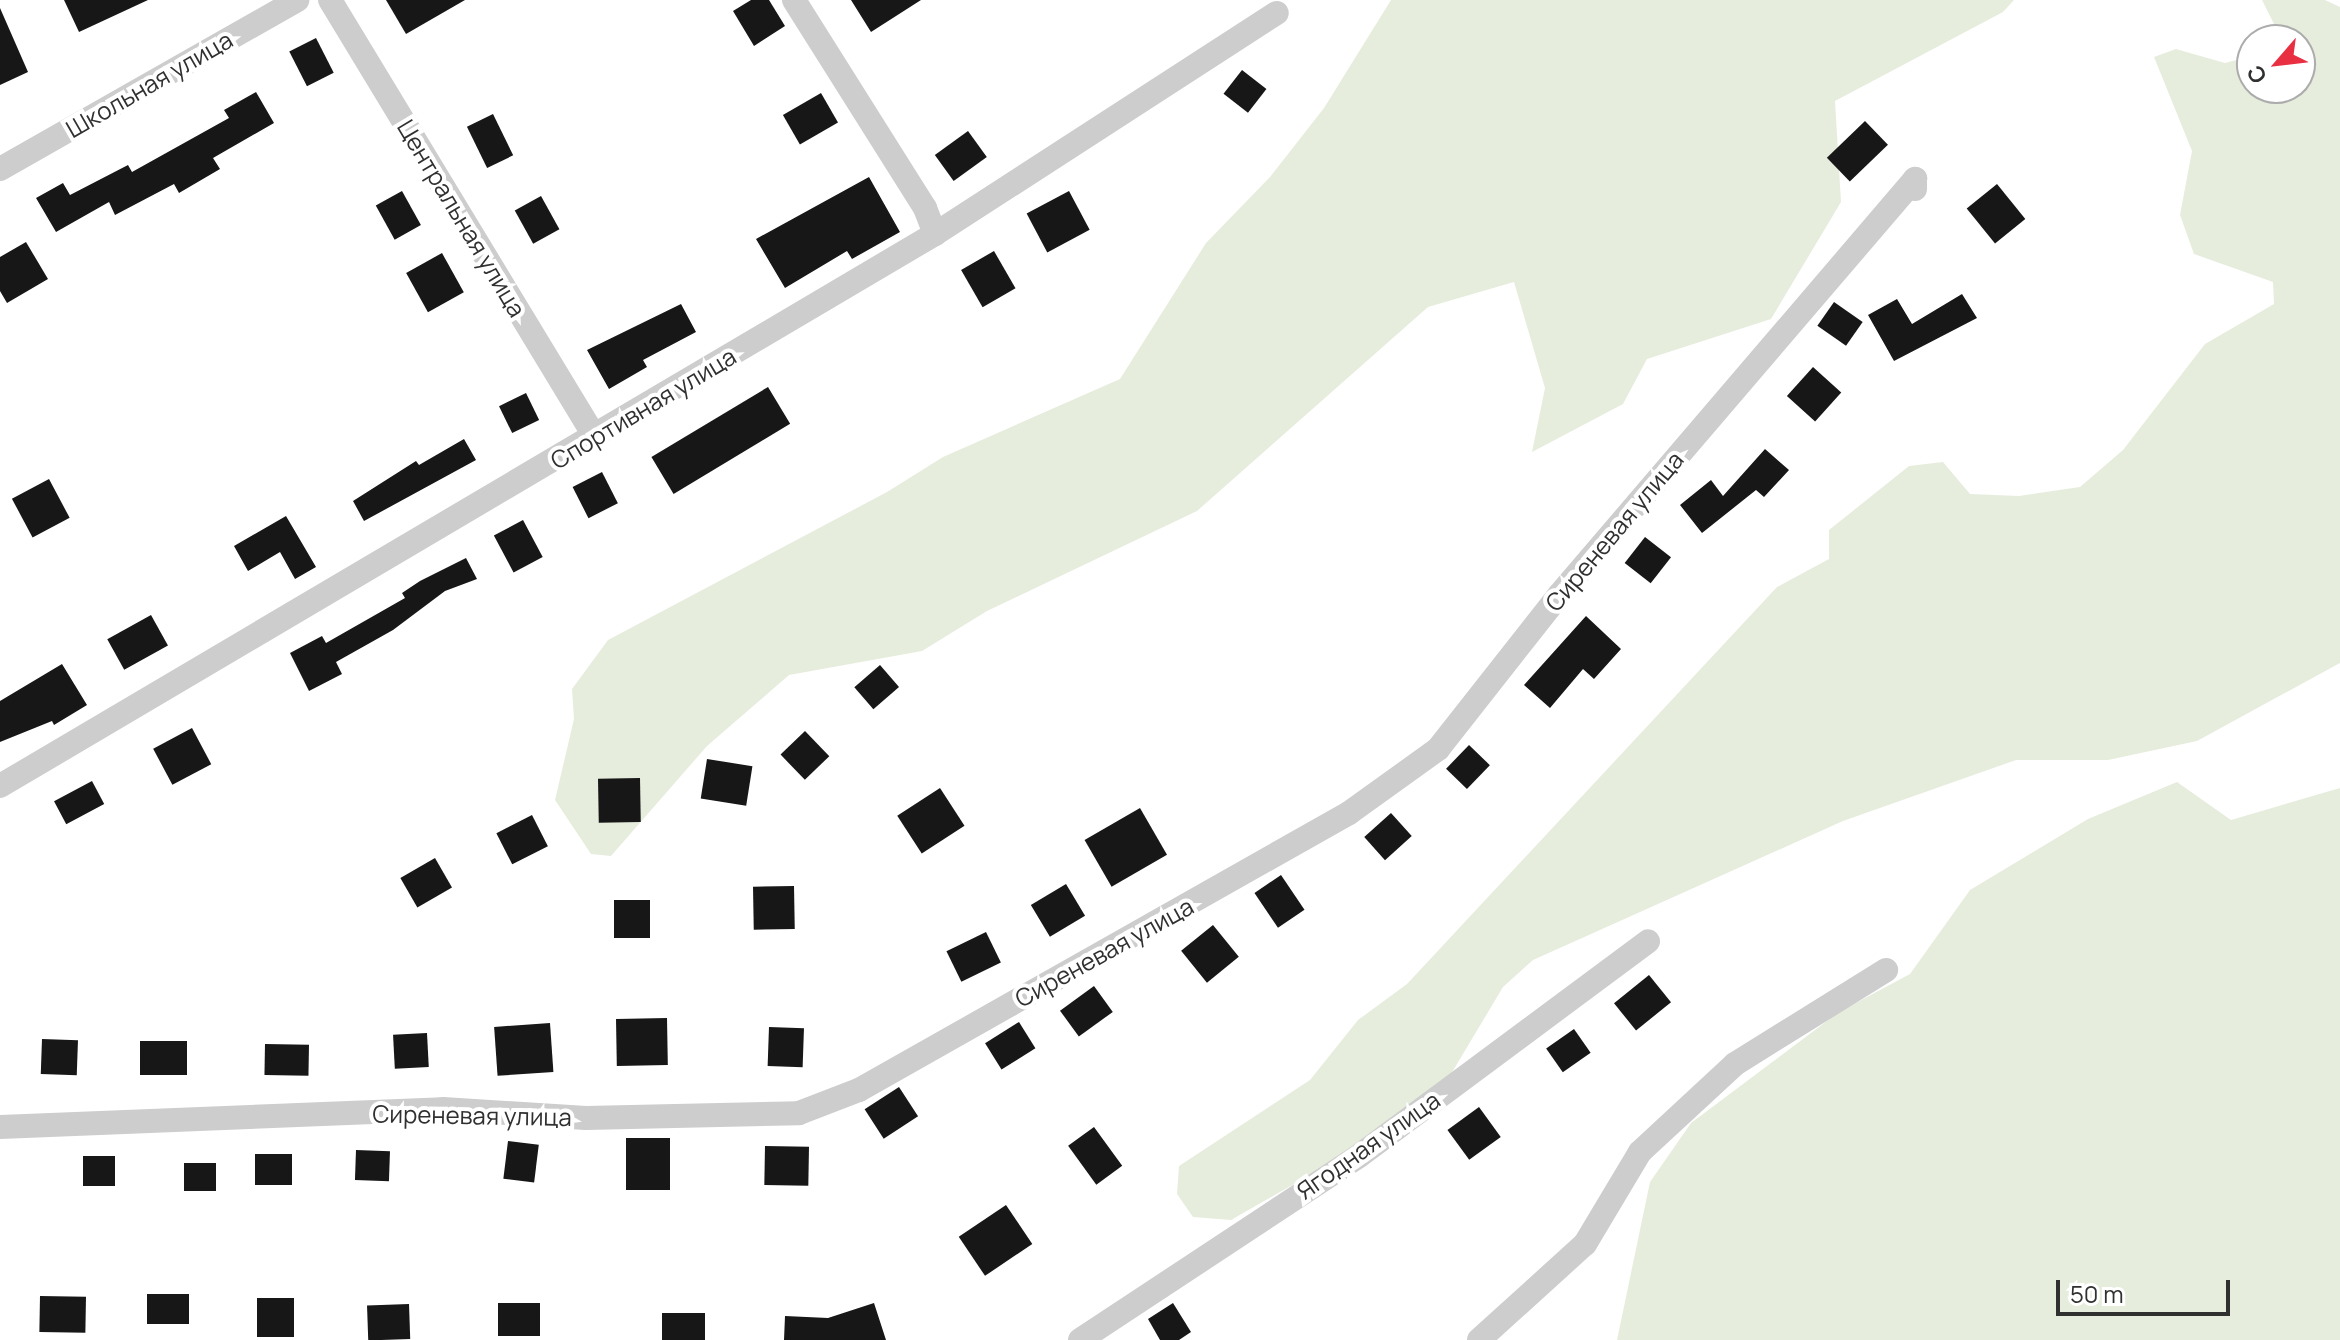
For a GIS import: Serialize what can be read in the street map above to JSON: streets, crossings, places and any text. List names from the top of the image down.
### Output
{
  "streets": {
    "street": [
      "Школьная улица",
      "Центральная улица",
      "Спортивная улица",
      "Сиреневая улица",
      "Ягодная улица"
    ]
  },
  "crossings": [
    ["Центральная улица", "Спортивная улица"]
  ],
  "scale_bar": "50 m",
  "north": "bottom left"
}
